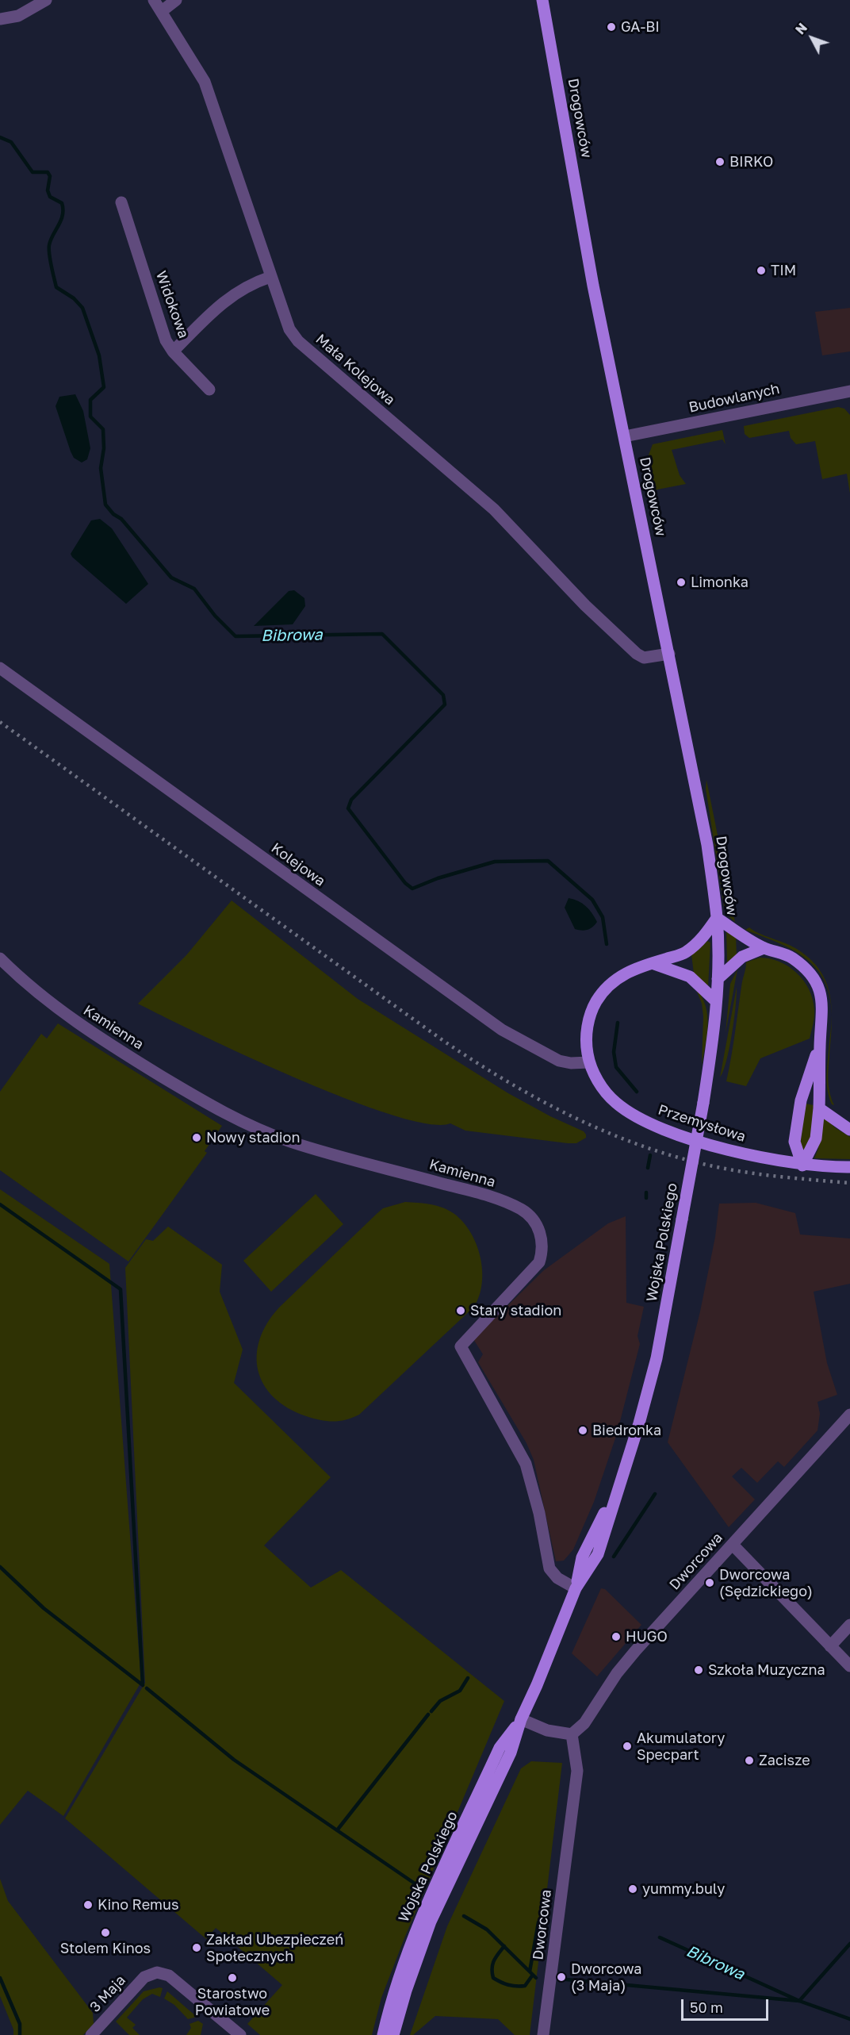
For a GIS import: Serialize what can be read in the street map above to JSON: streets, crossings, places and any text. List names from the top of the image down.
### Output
{
  "streets": {
    "main road": ["Drogowców", "Przemysłowa", "Wojska Polskiego"],
    "street": [
      "Widokowa",
      "Mała Kolejowa",
      "Budowlanych",
      "Kolejowa",
      "Kamienna",
      "Dworcowa",
      "3 Maja"
    ]
  },
  "crossings": [
    ["Drogowców", "Mała Kolejowa"],
    ["Drogowców", "Budowlanych"],
    ["Drogowców", "Przemysłowa"],
    ["Drogowców", "Wojska Polskiego"],
    ["Widokowa", "Mała Kolejowa"],
    ["Kolejowa", "Przemysłowa"],
    ["Kamienna", "Wojska Polskiego"]
  ],
  "water": ["Bibrowa"],
  "places": [
    "GA-BI",
    "BIRKO",
    "TIM",
    "Limonka",
    "Nowy stadion",
    "Stary stadion",
    "Biedronka",
    "Dworcowa (Sędzickiego)",
    "HUGO",
    "Szkoła Muzyczna",
    "Akumulatory Specpart",
    "Zacisze",
    "yummy.buly",
    "Kino Remus",
    "Stolem Kinos",
    "Zakład Ubezpieczeń Społecznych",
    "Dworcowa (3 Maja)",
    "Starostwo Powiatowe"
  ],
  "scale_bar": "50 m",
  "north": "top left"
}
